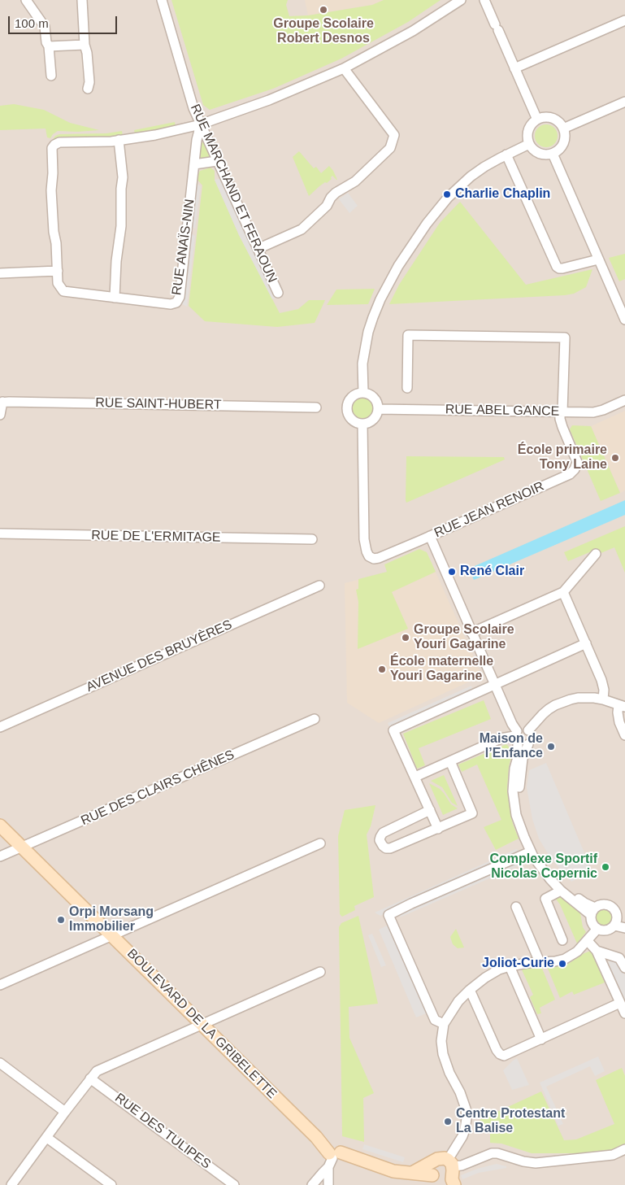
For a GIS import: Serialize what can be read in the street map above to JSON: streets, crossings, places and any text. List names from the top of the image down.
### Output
{
  "streets": {
    "main road": ["BOULEVARD DE LA GRIBELETTE"],
    "street": [
      "RUE MARCHAND ET FERAOUN",
      "RUE ANAÏS-NIN",
      "RUE SAINT-HUBERT",
      "RUE ABEL GANCE",
      "RUE JEAN RENOIR",
      "RUE DE L'ERMITAGE",
      "AVENUE DES BRUYÈRES",
      "RUE DES CLAIRS CHÊNES",
      "RUE DES TULIPES"
    ]
  },
  "crossings": [
    ["RUE MARCHAND ET FERAOUN", "RUE ANAÏS-NIN"],
    ["RUE ABEL GANCE", "RUE JEAN RENOIR"],
    ["RUE DES CLAIRS CHÊNES", "BOULEVARD DE LA GRIBELETTE"]
  ],
  "places": [
    "Groupe Scolaire Robert Desnos",
    "Charlie Chaplin",
    "École primaire Tony Laine",
    "René Clair",
    "Groupe Scolaire Youri Gagarine",
    "École maternelle Youri Gagarine",
    "Maison de l’Enfance",
    "Complexe Sportif Nicolas Copernic",
    "Orpi Morsang Immobilier",
    "Joliot-Curie",
    "Centre Protestant La Balise"
  ],
  "scale_bar": "100 m"
}
